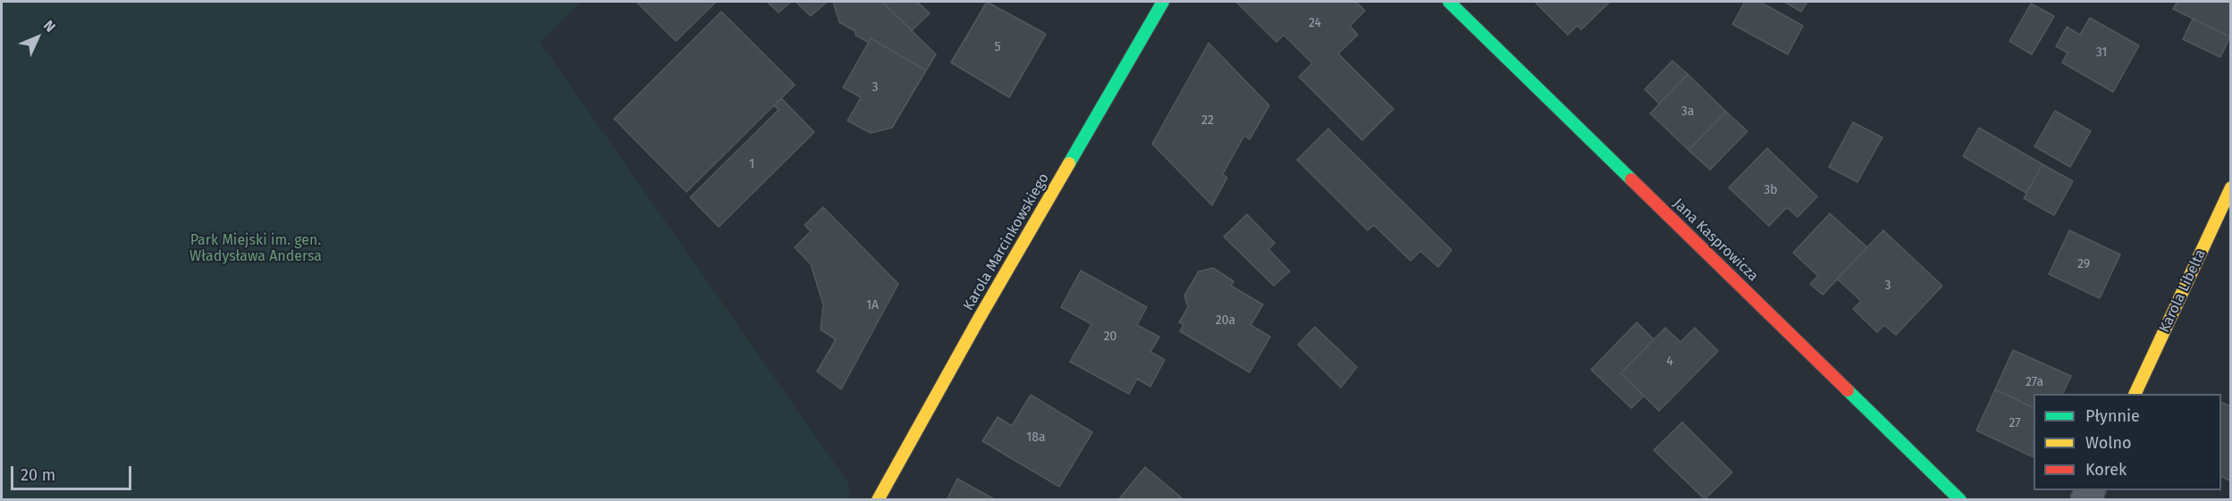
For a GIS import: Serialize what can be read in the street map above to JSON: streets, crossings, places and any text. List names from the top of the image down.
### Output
{
  "streets": {
    "street": ["Jana Kasprowicza", "Karola Marcinkowskiego", "Karola Libelta"]
  },
  "parks": ["Park Miejski im. gen. Władysława Andersa"],
  "house_numbers": [
    "24",
    "5",
    "31",
    "3",
    "3a",
    "22",
    "1",
    "3b",
    "29",
    "3",
    "1A",
    "20a",
    "20",
    "4",
    "27a",
    "27",
    "18a"
  ],
  "legend": ["Płynnie", "Wolno", "Korek"],
  "scale_bar": "20 m",
  "north": "top right"
}
